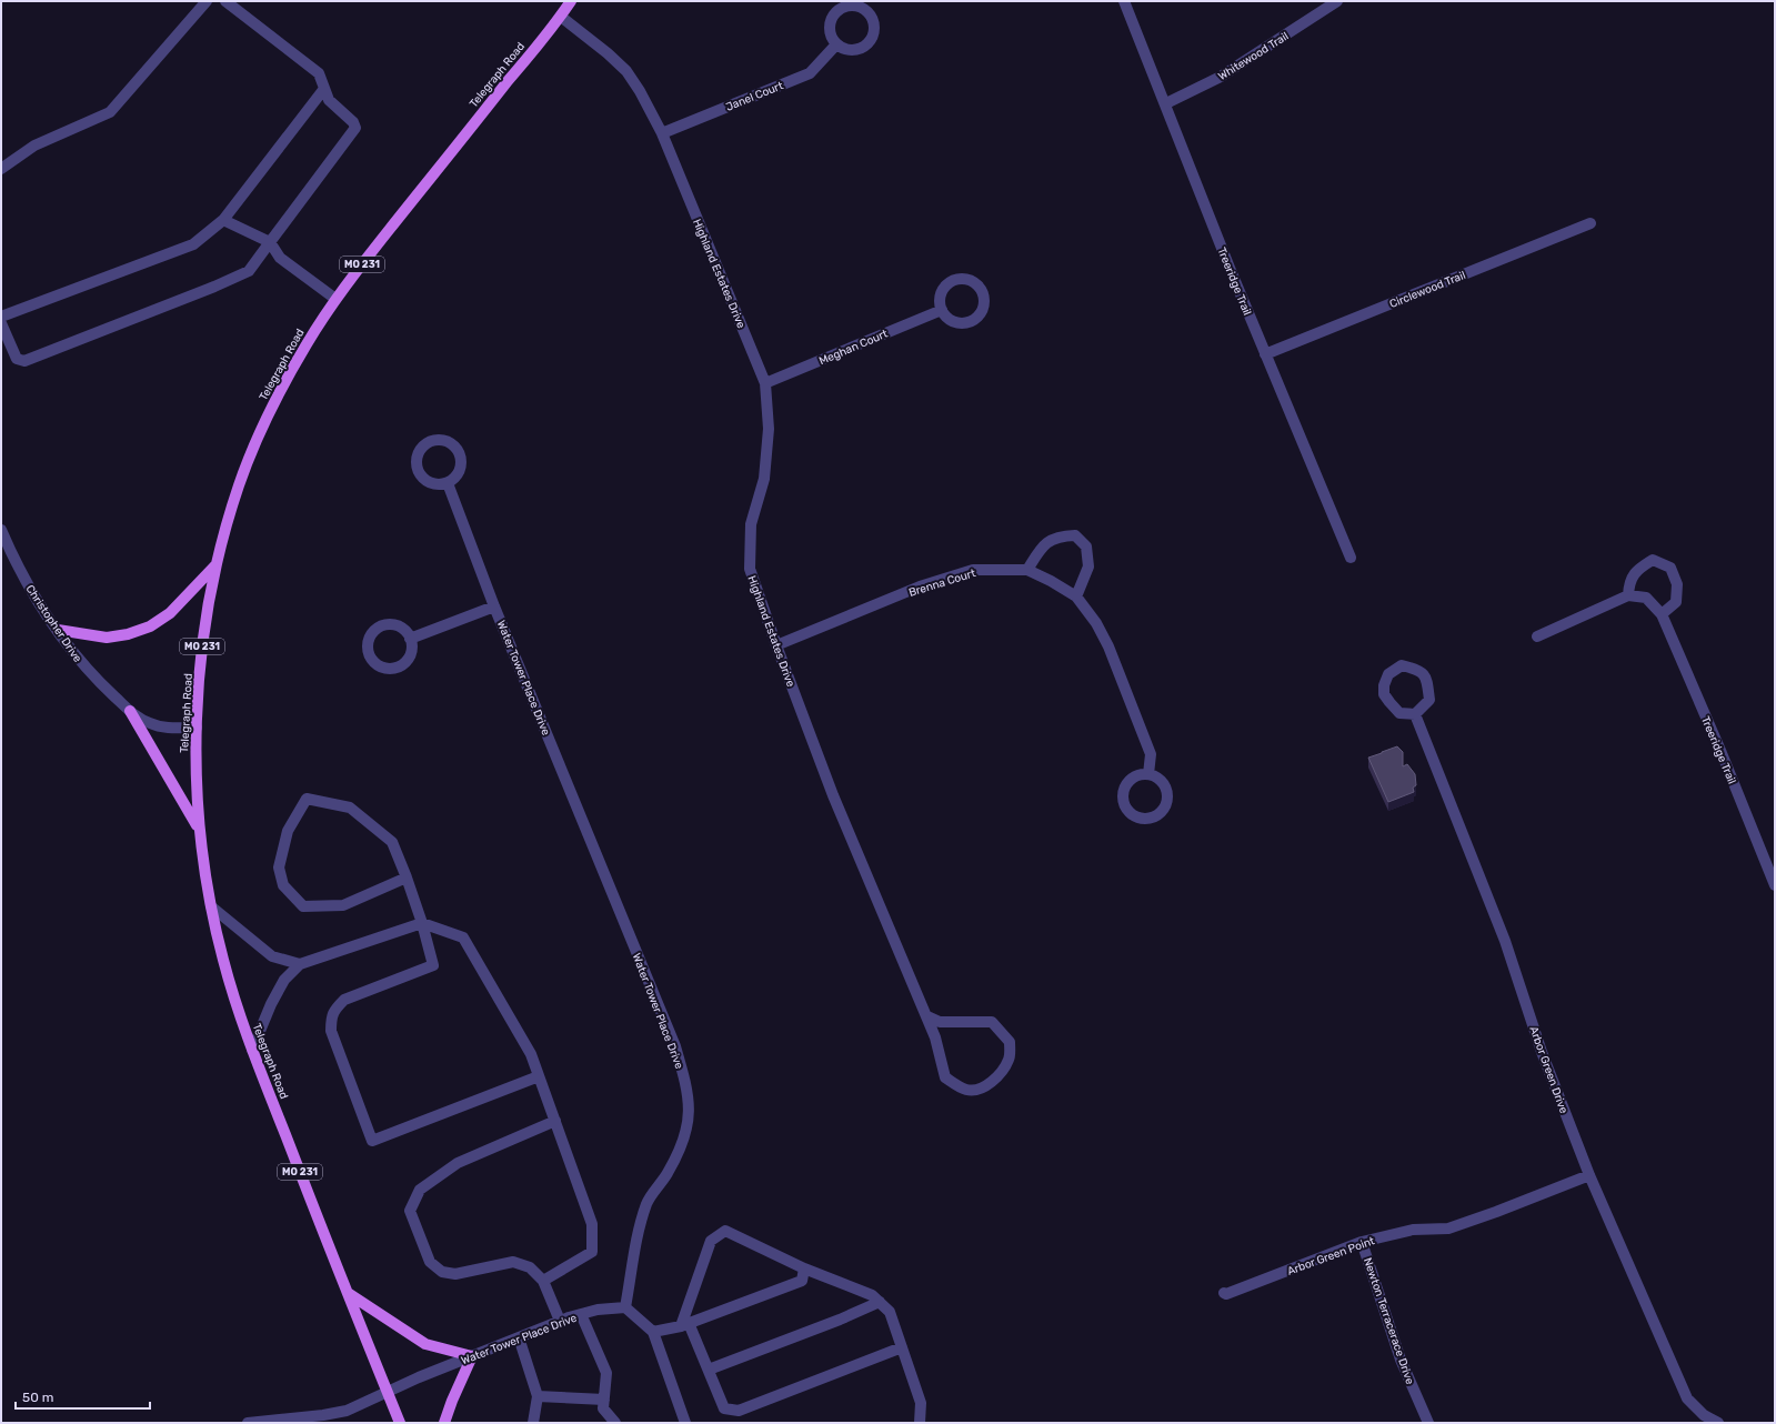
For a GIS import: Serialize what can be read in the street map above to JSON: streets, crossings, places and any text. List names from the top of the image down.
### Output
{
  "streets": {
    "main road": ["Telegraph Road", "MO 231"],
    "street": [
      "Whitewood Trail",
      "Janel Court",
      "Highland Estates Drive",
      "Treeridge Trail",
      "Circlewood Trail",
      "Meghan Court",
      "Brenna Court",
      "Christopher Drive",
      "Water Tower Place Drive",
      "Arbor Green Drive",
      "Arbor Green Point",
      "Newton Terracerace Drive"
    ]
  },
  "crossings": [
    ["Whitewood Trail", "Treeridge Trail"],
    ["Telegraph Road", "Highland Estates Drive"],
    ["Telegraph Road", "Christopher Drive"],
    ["Telegraph Road", "Water Tower Place Drive"],
    ["Janel Court", "Highland Estates Drive"],
    ["Highland Estates Drive", "Meghan Court"],
    ["Highland Estates Drive", "Brenna Court"],
    ["Treeridge Trail", "Circlewood Trail"],
    ["Arbor Green Drive", "Arbor Green Point"],
    ["Arbor Green Point", "Newton Terracerace Drive"]
  ],
  "scale_bar": "50 m"
}
